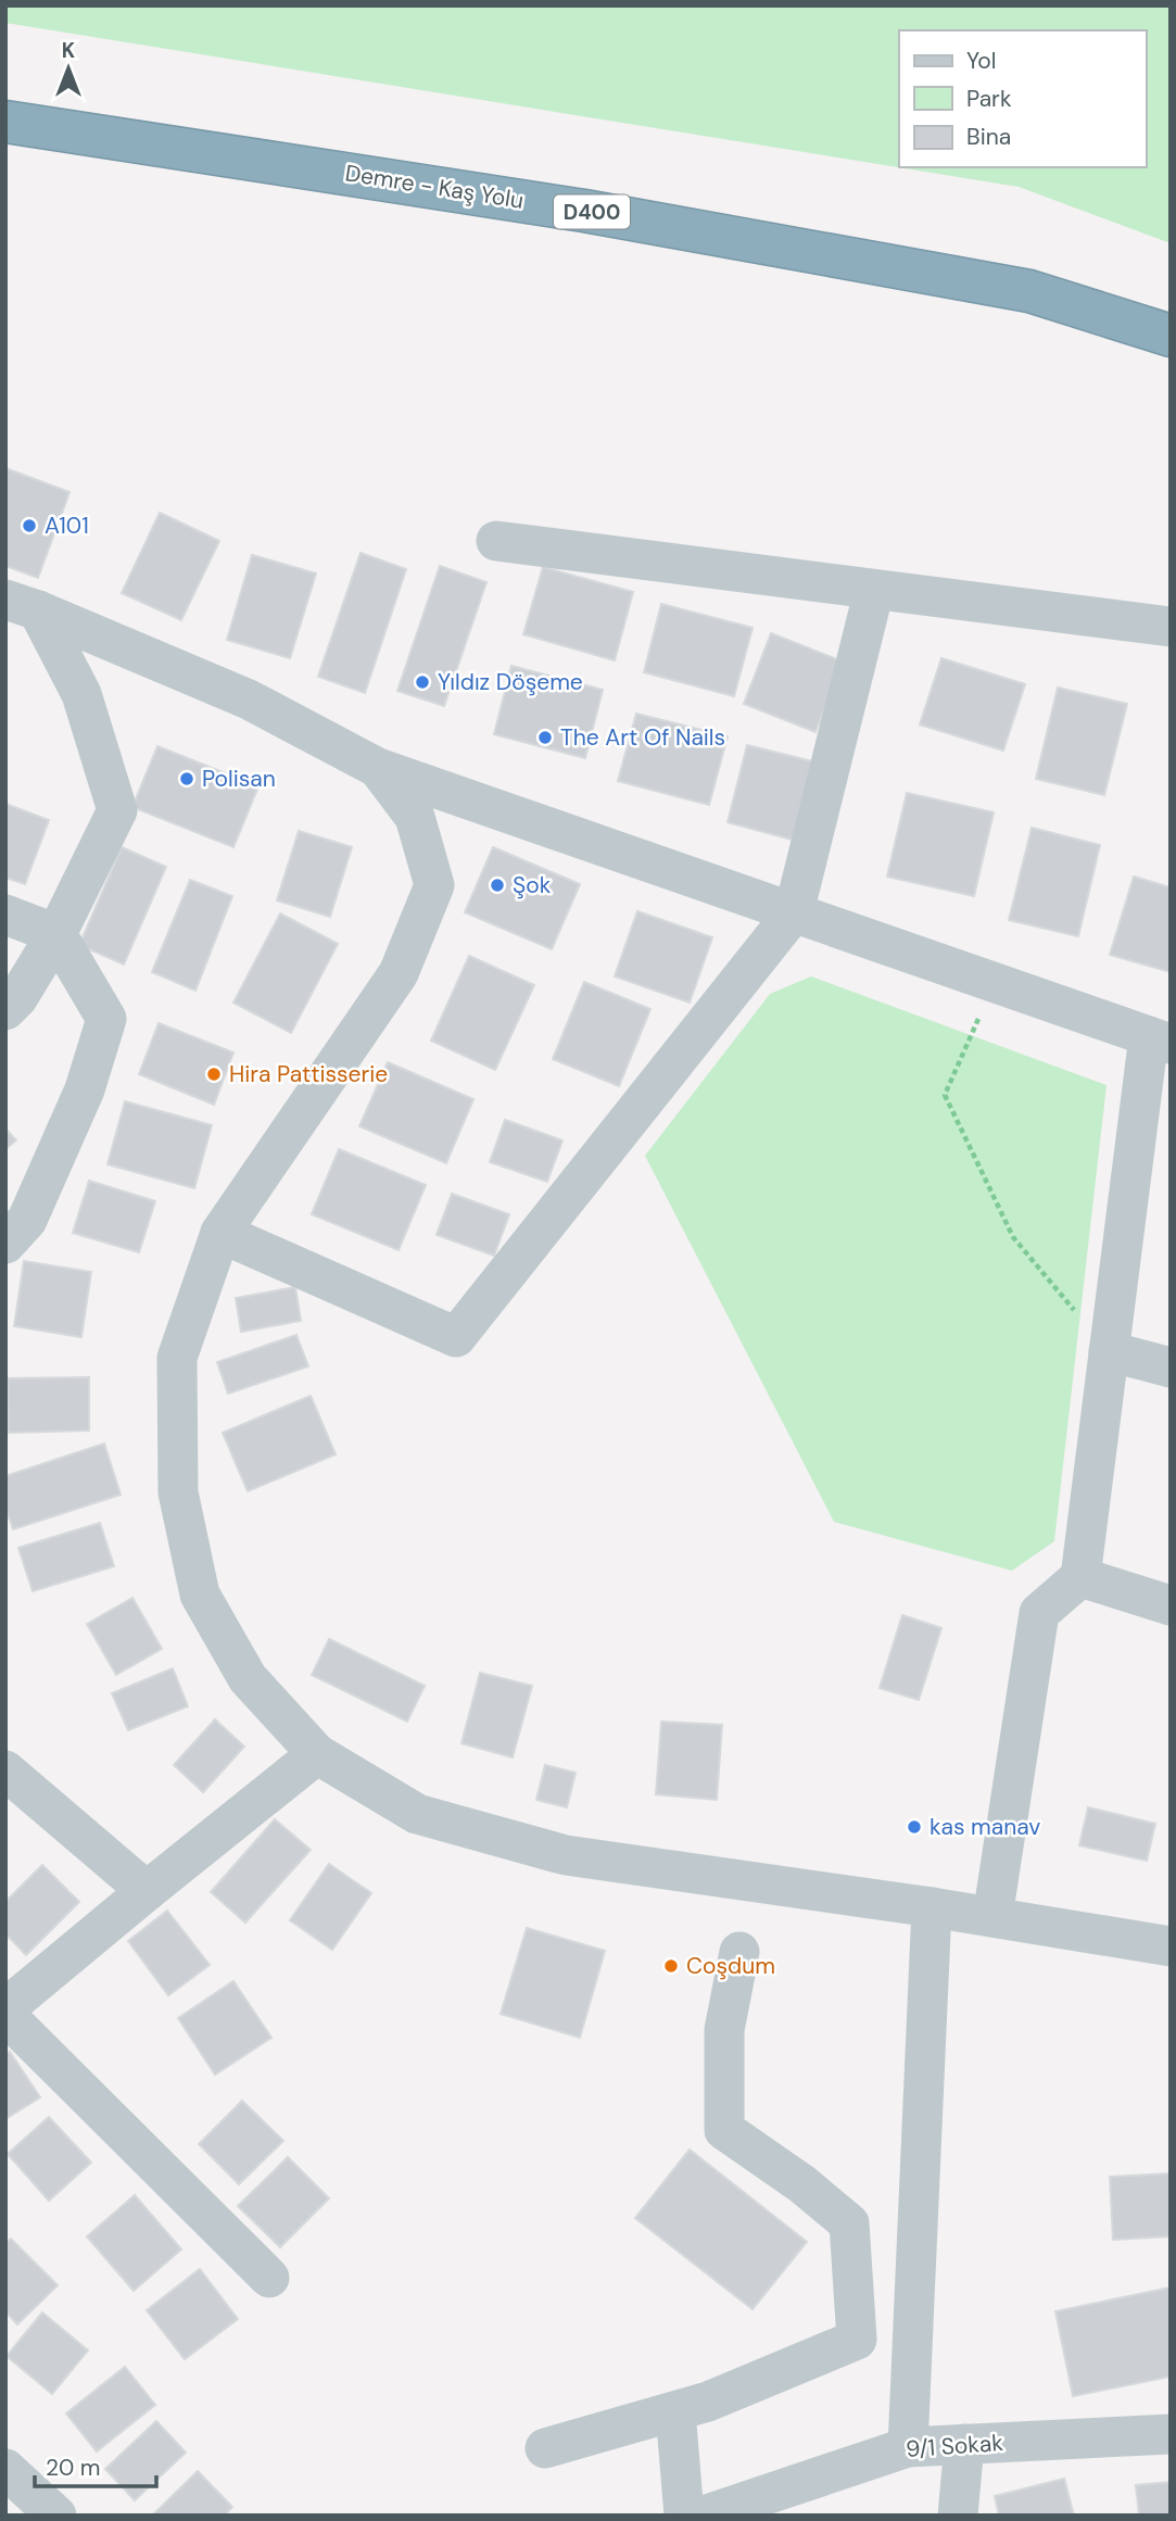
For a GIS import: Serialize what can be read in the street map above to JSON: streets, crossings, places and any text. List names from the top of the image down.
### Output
{
  "streets": {
    "highway": ["Demre - Kaş Yolu", "D400"],
    "street": ["9/1 Sokak"]
  },
  "places": [
    "A101",
    "Yıldız Döşeme",
    "The Art Of Nails",
    "Polisan",
    "Şok",
    "Hira Pattisserie",
    "kas manav",
    "Coşdum"
  ],
  "legend": ["Yol", "Park", "Bina"],
  "scale_bar": "20 m",
  "north": "top"
}
